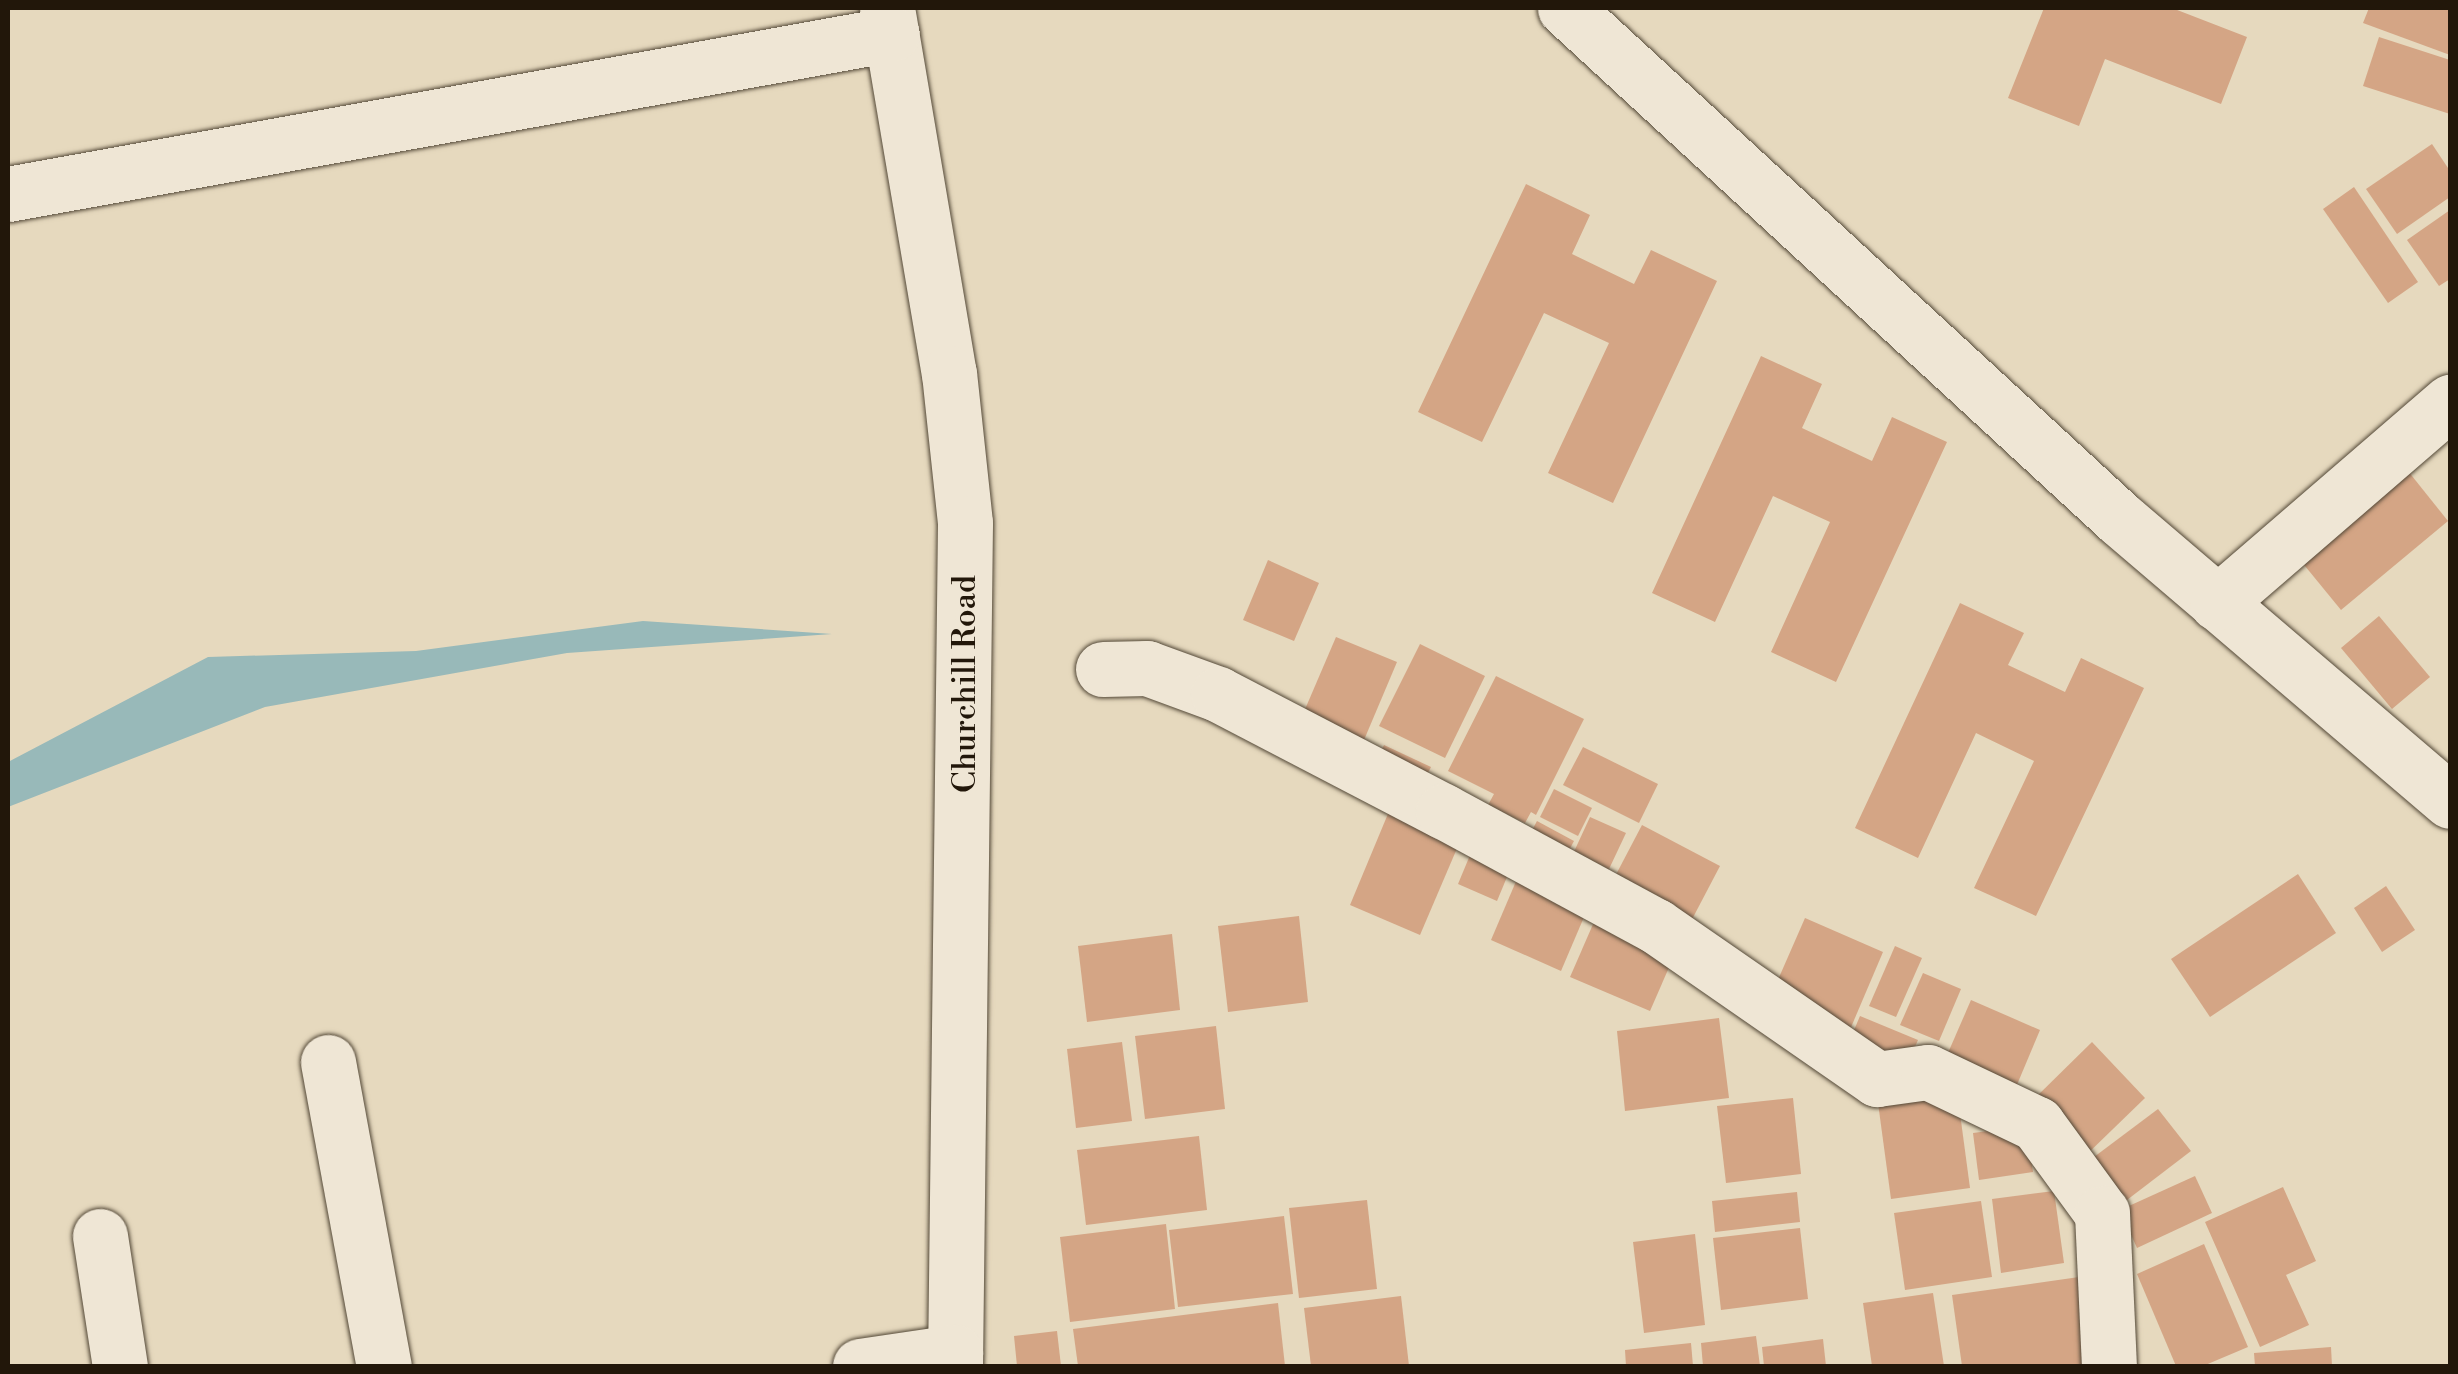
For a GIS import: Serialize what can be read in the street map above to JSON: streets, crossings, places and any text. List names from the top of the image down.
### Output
{
  "streets": {
    "street": ["Churchill Road"]
  }
}
